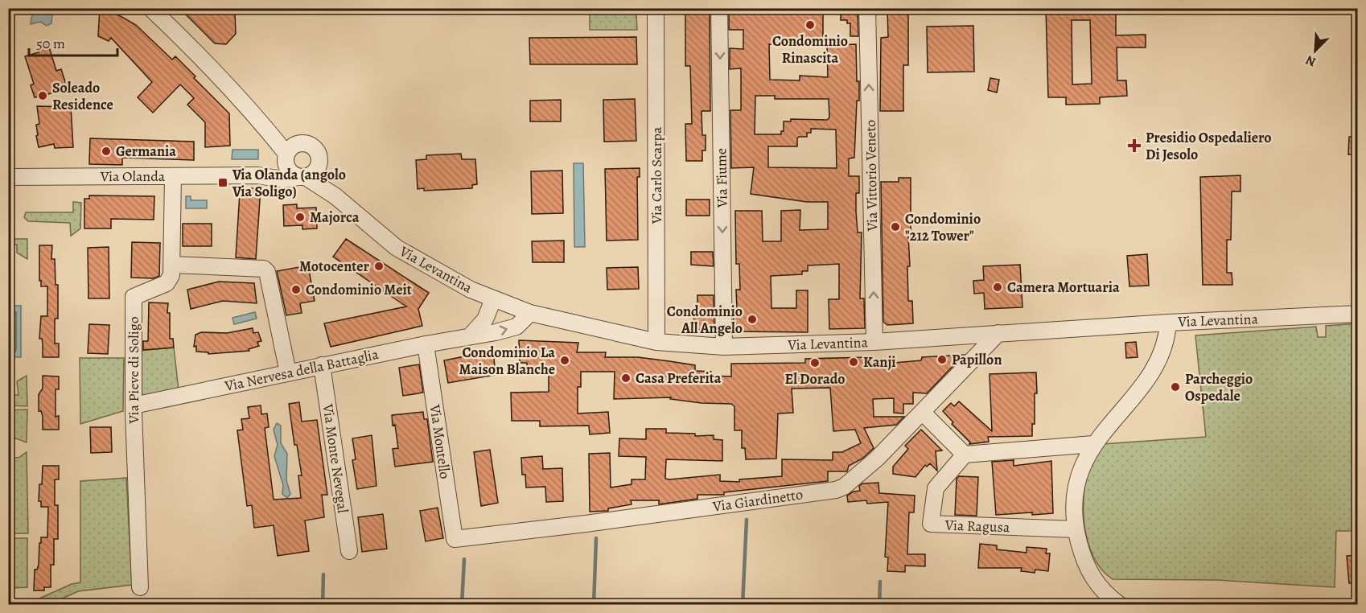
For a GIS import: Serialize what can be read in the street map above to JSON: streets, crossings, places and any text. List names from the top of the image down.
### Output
{
  "streets": {
    "street": [
      "Via Carlo Scarpa",
      "Via Vittorio Veneto",
      "Via Olanda",
      "Via Fiume",
      "Via Levantina",
      "Via Pieve di Soligo",
      "Via Nervesa della Battaglia",
      "Via Montello",
      "Via Monte Nevegal",
      "Via Giardinetto",
      "Via Ragusa"
    ]
  },
  "crossings": [
    ["Via Carlo Scarpa", "Via Levantina"],
    ["Via Vittorio Veneto", "Via Levantina"],
    ["Via Olanda", "Via Levantina"],
    ["Via Olanda", "Via Pieve di Soligo"],
    ["Via Fiume", "Via Levantina"],
    ["Via Levantina", "Via Nervesa della Battaglia"],
    ["Via Levantina", "Via Giardinetto"],
    ["Via Pieve di Soligo", "Via Nervesa della Battaglia"],
    ["Via Nervesa della Battaglia", "Via Montello"],
    ["Via Nervesa della Battaglia", "Via Monte Nevegal"],
    ["Via Montello", "Via Giardinetto"]
  ],
  "one_way": ["Via Vittorio Veneto", "Via Fiume"],
  "places": {
    "other": [
      "Condominio Rinascita",
      "Soleado Residence",
      "Germania",
      "Majorca",
      "Condominio \"212 Tower\"",
      "Motocenter",
      "Camera Mortuaria",
      "Condominio Meit",
      "Condominio All Angelo",
      "Papillon",
      "Condominio La Maison Blanche",
      "Kanji",
      "El Dorado",
      "Casa Preferita",
      "Parcheggio Ospedale"
    ],
    "health": ["Presidio Ospedaliero Di Jesolo"],
    "transit": ["Via Olanda (angolo Via Soligo)"]
  },
  "scale_bar": "50 m",
  "north": "bottom left"
}
